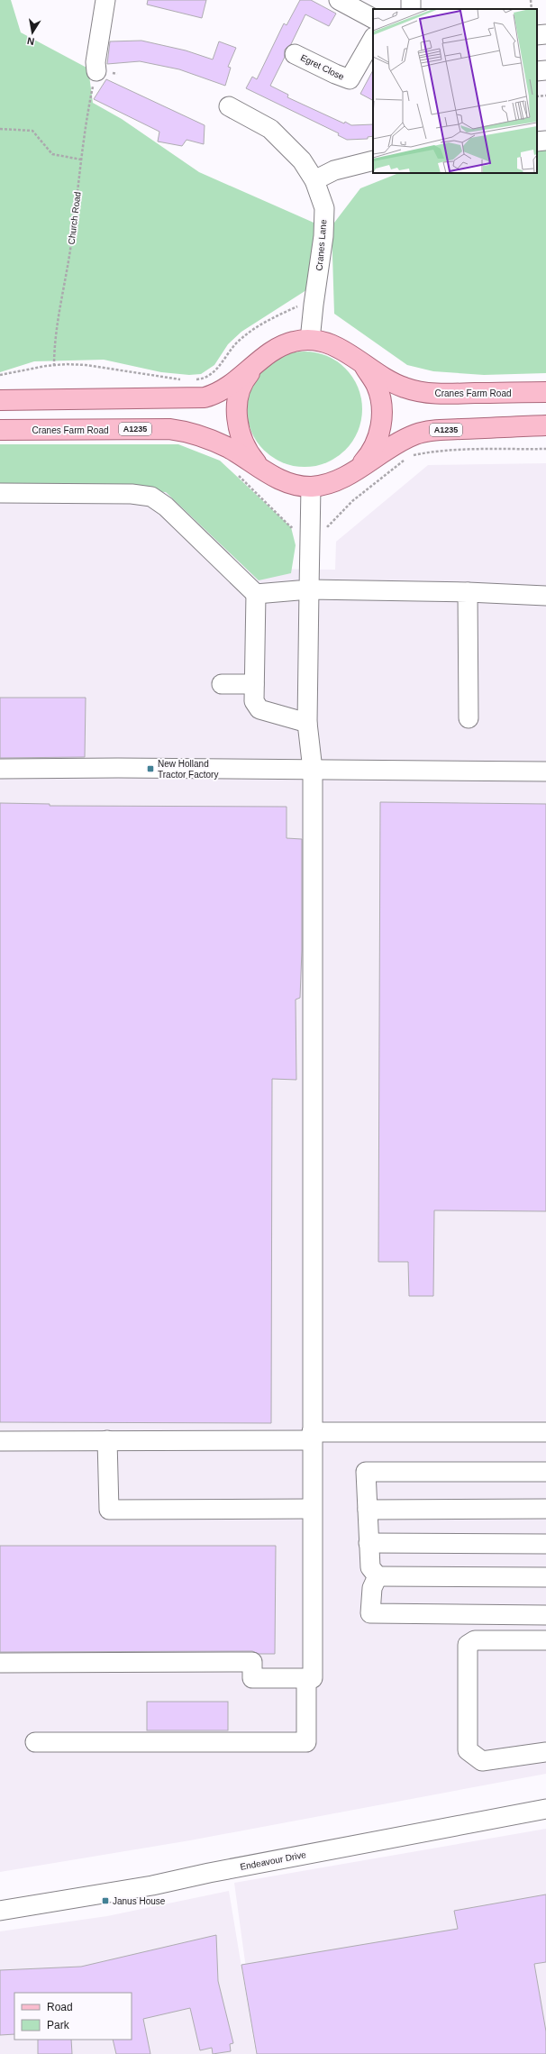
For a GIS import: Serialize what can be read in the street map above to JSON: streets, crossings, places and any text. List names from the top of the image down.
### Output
{
  "streets": {
    "main road": ["Cranes Farm Road", "A1235"],
    "street": ["Egret Close", "Cranes Lane", "Endeavour Drive"],
    "path": ["Church Road"]
  },
  "crossings": [
    ["Cranes Lane", "Cranes Farm Road"]
  ],
  "places": {
    "transit": ["New Holland Tractor Factory", "Janus House"]
  },
  "legend": ["Road", "Park"],
  "north": "bottom"
}
